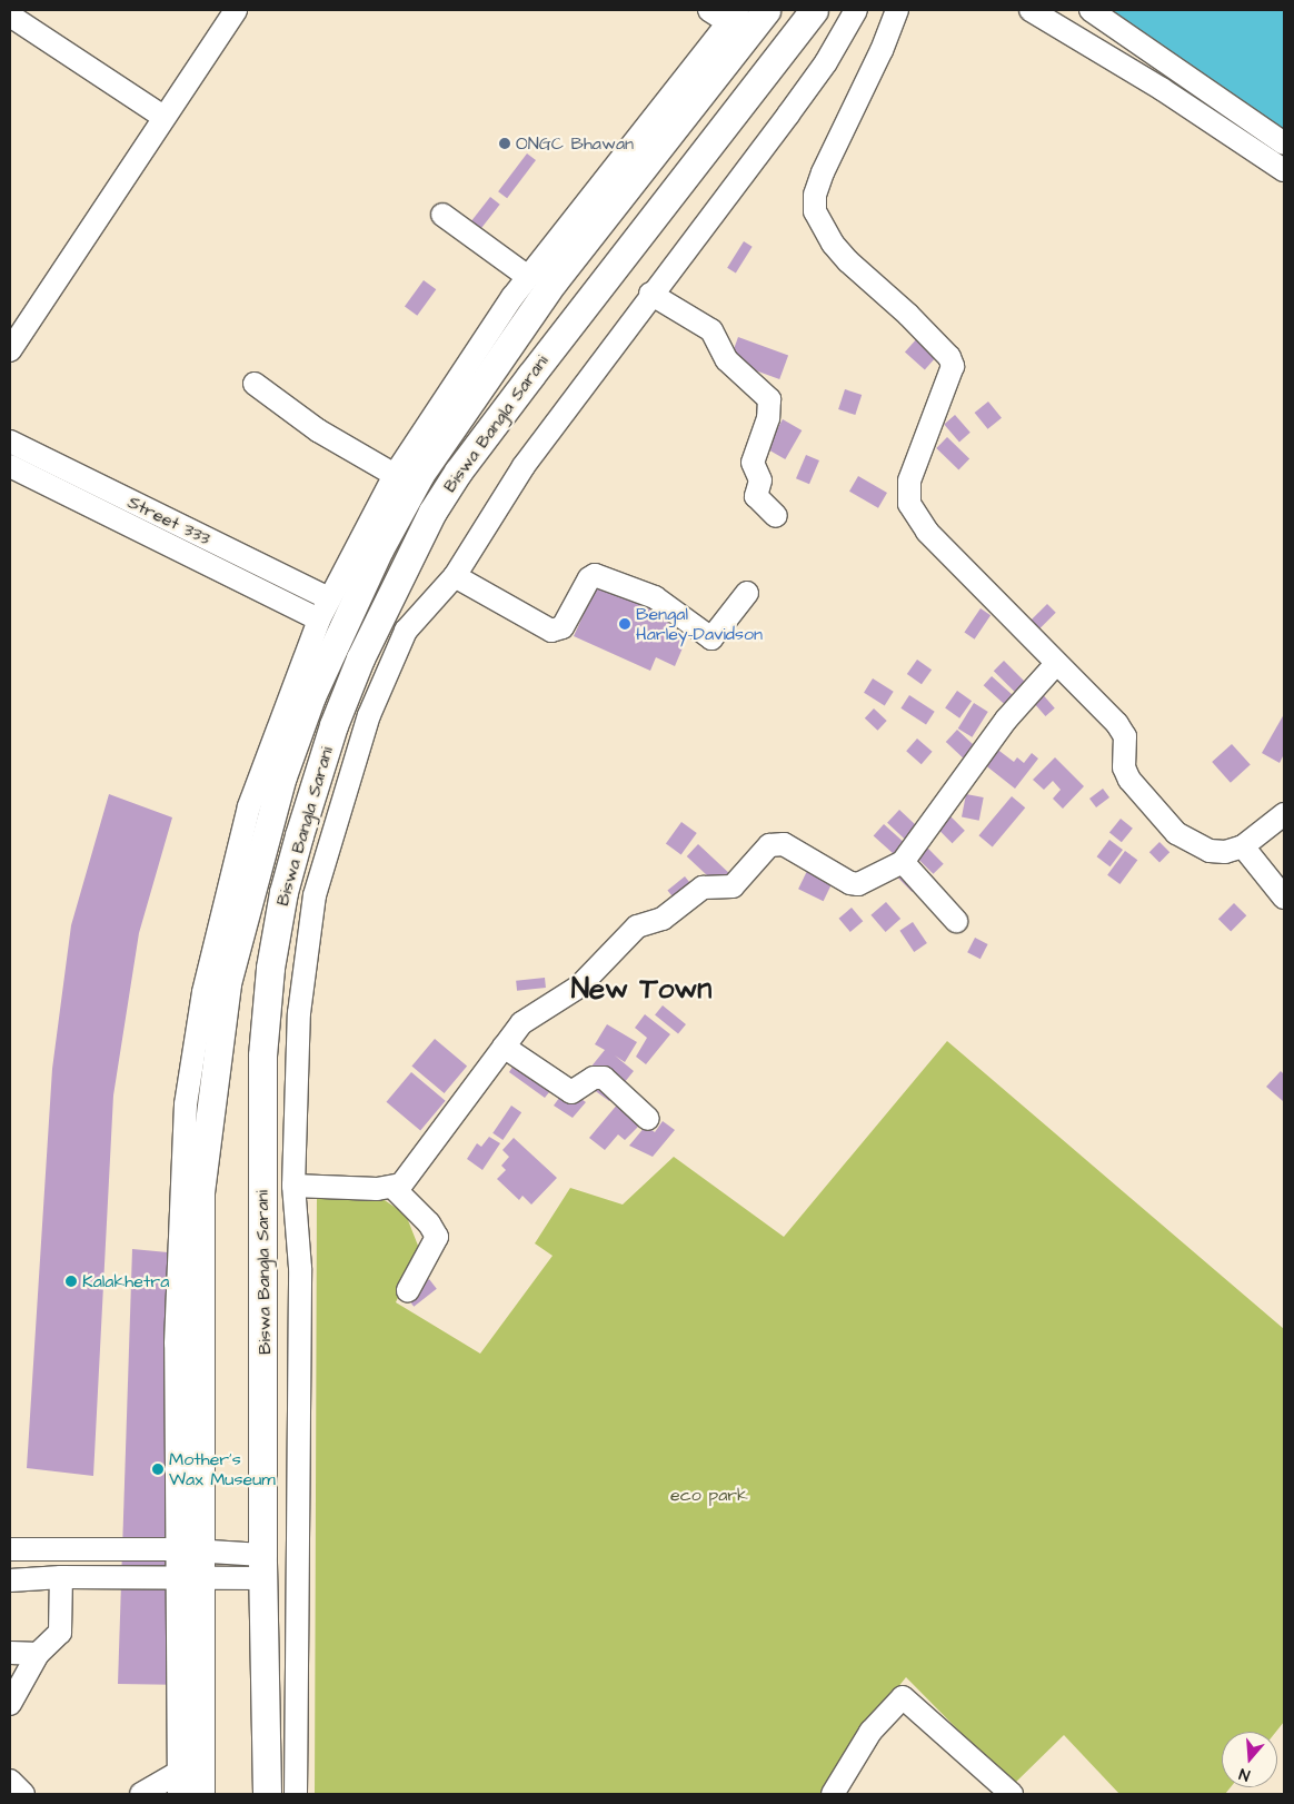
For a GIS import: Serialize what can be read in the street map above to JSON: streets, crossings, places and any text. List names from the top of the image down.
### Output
{
  "streets": {
    "main road": ["Biswa Bangla Sarani"],
    "street": ["Street 333"]
  },
  "districts": ["New Town"],
  "parks": ["eco park"],
  "places": [
    "ONGC Bhawan",
    "Bengal Harley-Davidson",
    "Kalakhetra",
    "Mother's Wax Museum"
  ],
  "north": "bottom"
}
